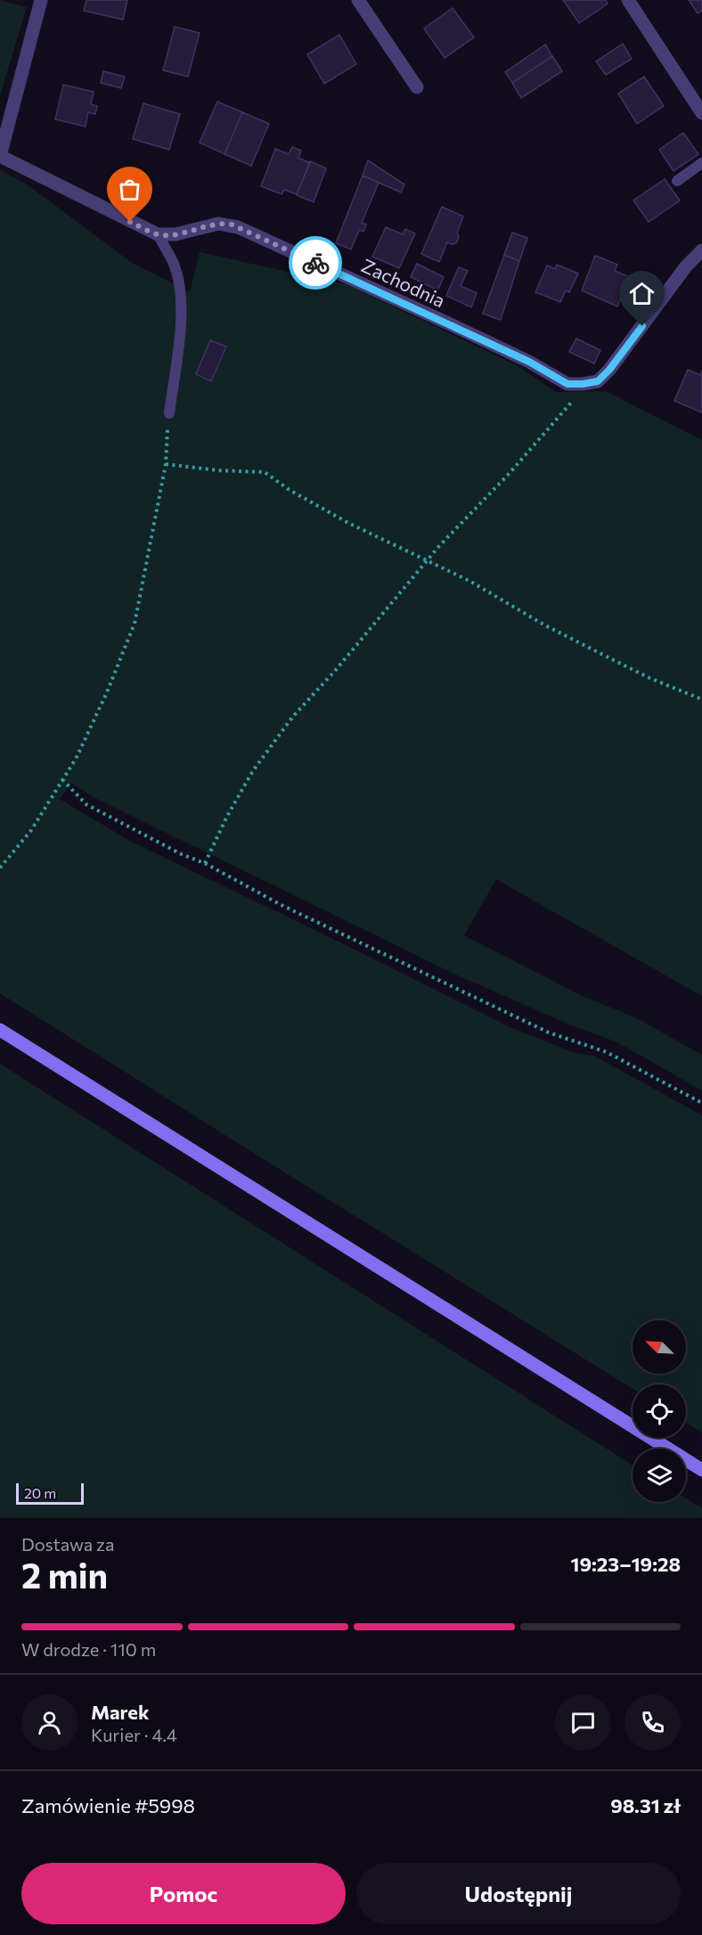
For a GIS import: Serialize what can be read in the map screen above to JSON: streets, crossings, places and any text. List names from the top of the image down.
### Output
{
  "streets": {
    "street": ["Zachodnia"]
  },
  "scale_bar": "20 m",
  "north": "top left",
  "page": {
    "scale": "20 m",
    "heading": ["2 min", "Dostawa za", "19:23–19:28"],
    "panel": [
      "Marek",
      "Kurier · 4.4",
      "Zamówienie #5998",
      "98.31 zł"
    ],
    "bar": "W drodze · 110 m",
    "buttons": ["Pomoc", "Udostępnij"]
  }
}
